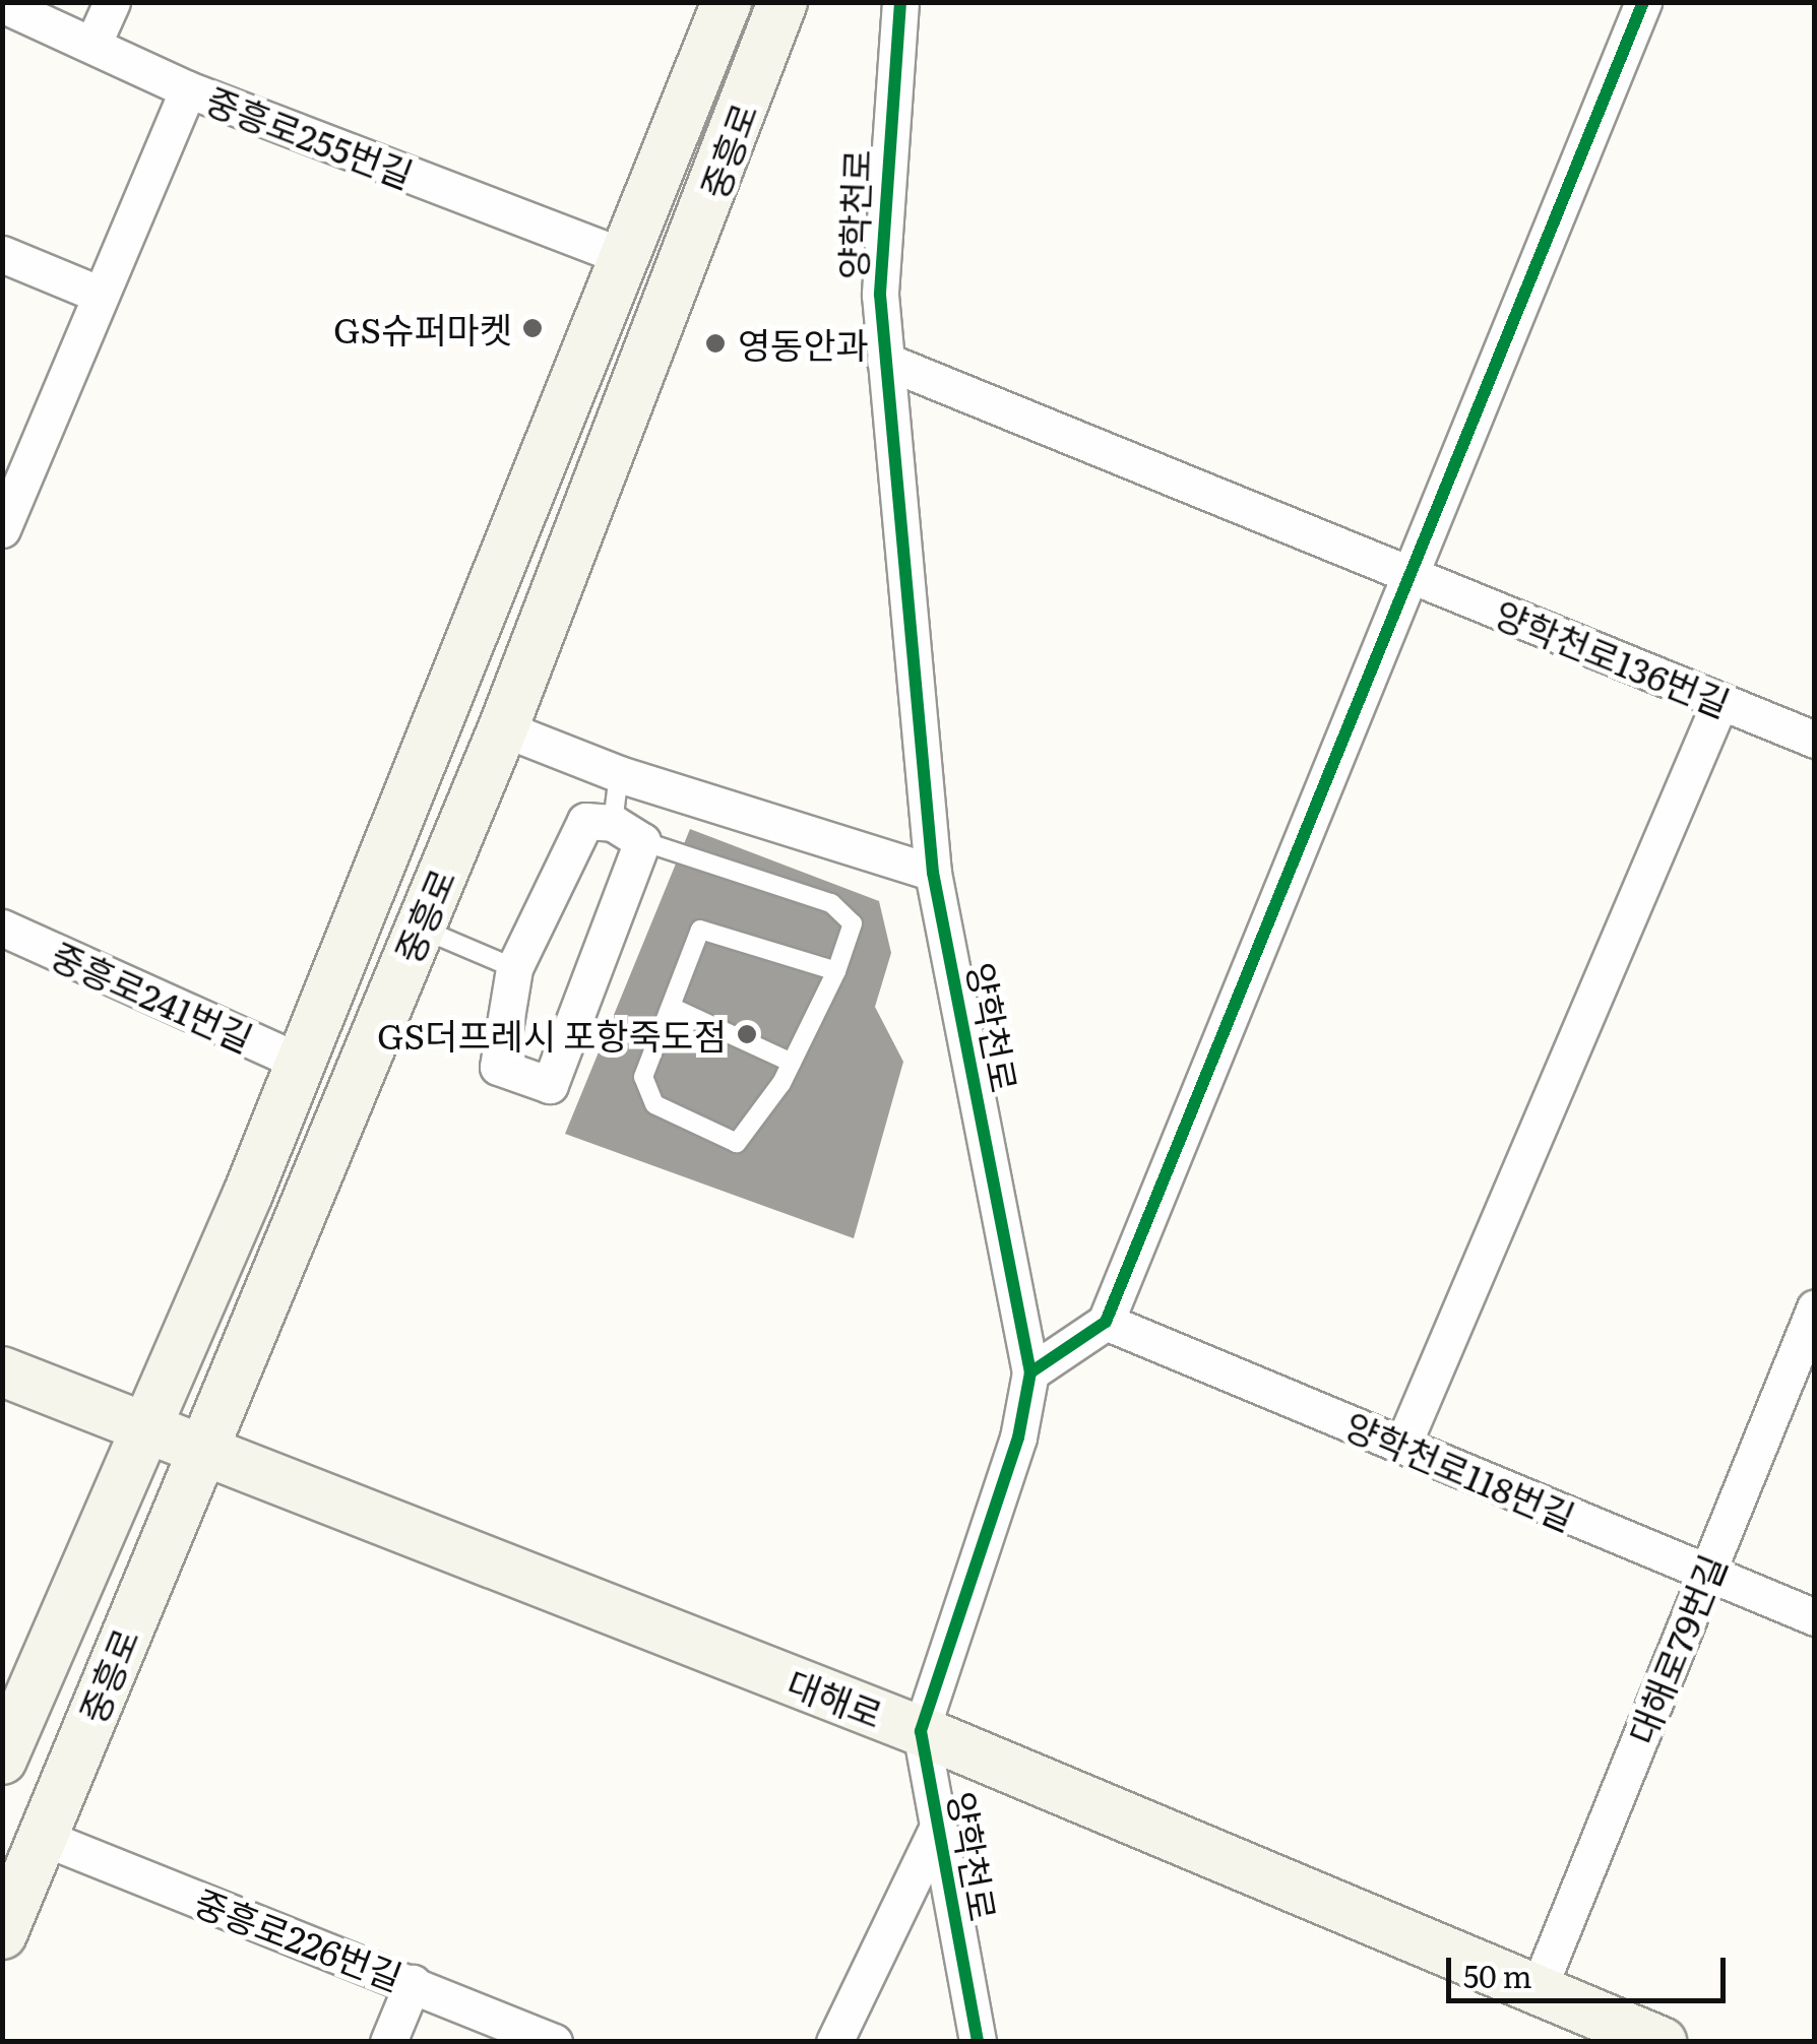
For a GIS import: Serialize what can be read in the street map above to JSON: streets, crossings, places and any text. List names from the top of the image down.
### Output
{
  "streets": {
    "main road": ["중흥로", "대해로"],
    "street": [
      "중흥로255번길",
      "양학천로",
      "양학천로136번길",
      "중흥로241번길",
      "양학천로118번길",
      "대해로79번길",
      "중흥로226번길"
    ]
  },
  "crossings": [
    ["중흥로255번길", "중흥로"],
    ["중흥로", "중흥로241번길"],
    ["중흥로", "대해로"],
    ["중흥로", "중흥로226번길"],
    ["양학천로", "양학천로136번길"],
    ["양학천로", "대해로"],
    ["양학천로118번길", "대해로79번길"],
    ["대해로79번길", "대해로"]
  ],
  "places": ["GS슈퍼마켓", "영동안과", "GS더프레시 포항죽도점"],
  "scale_bar": "50 m"
}
